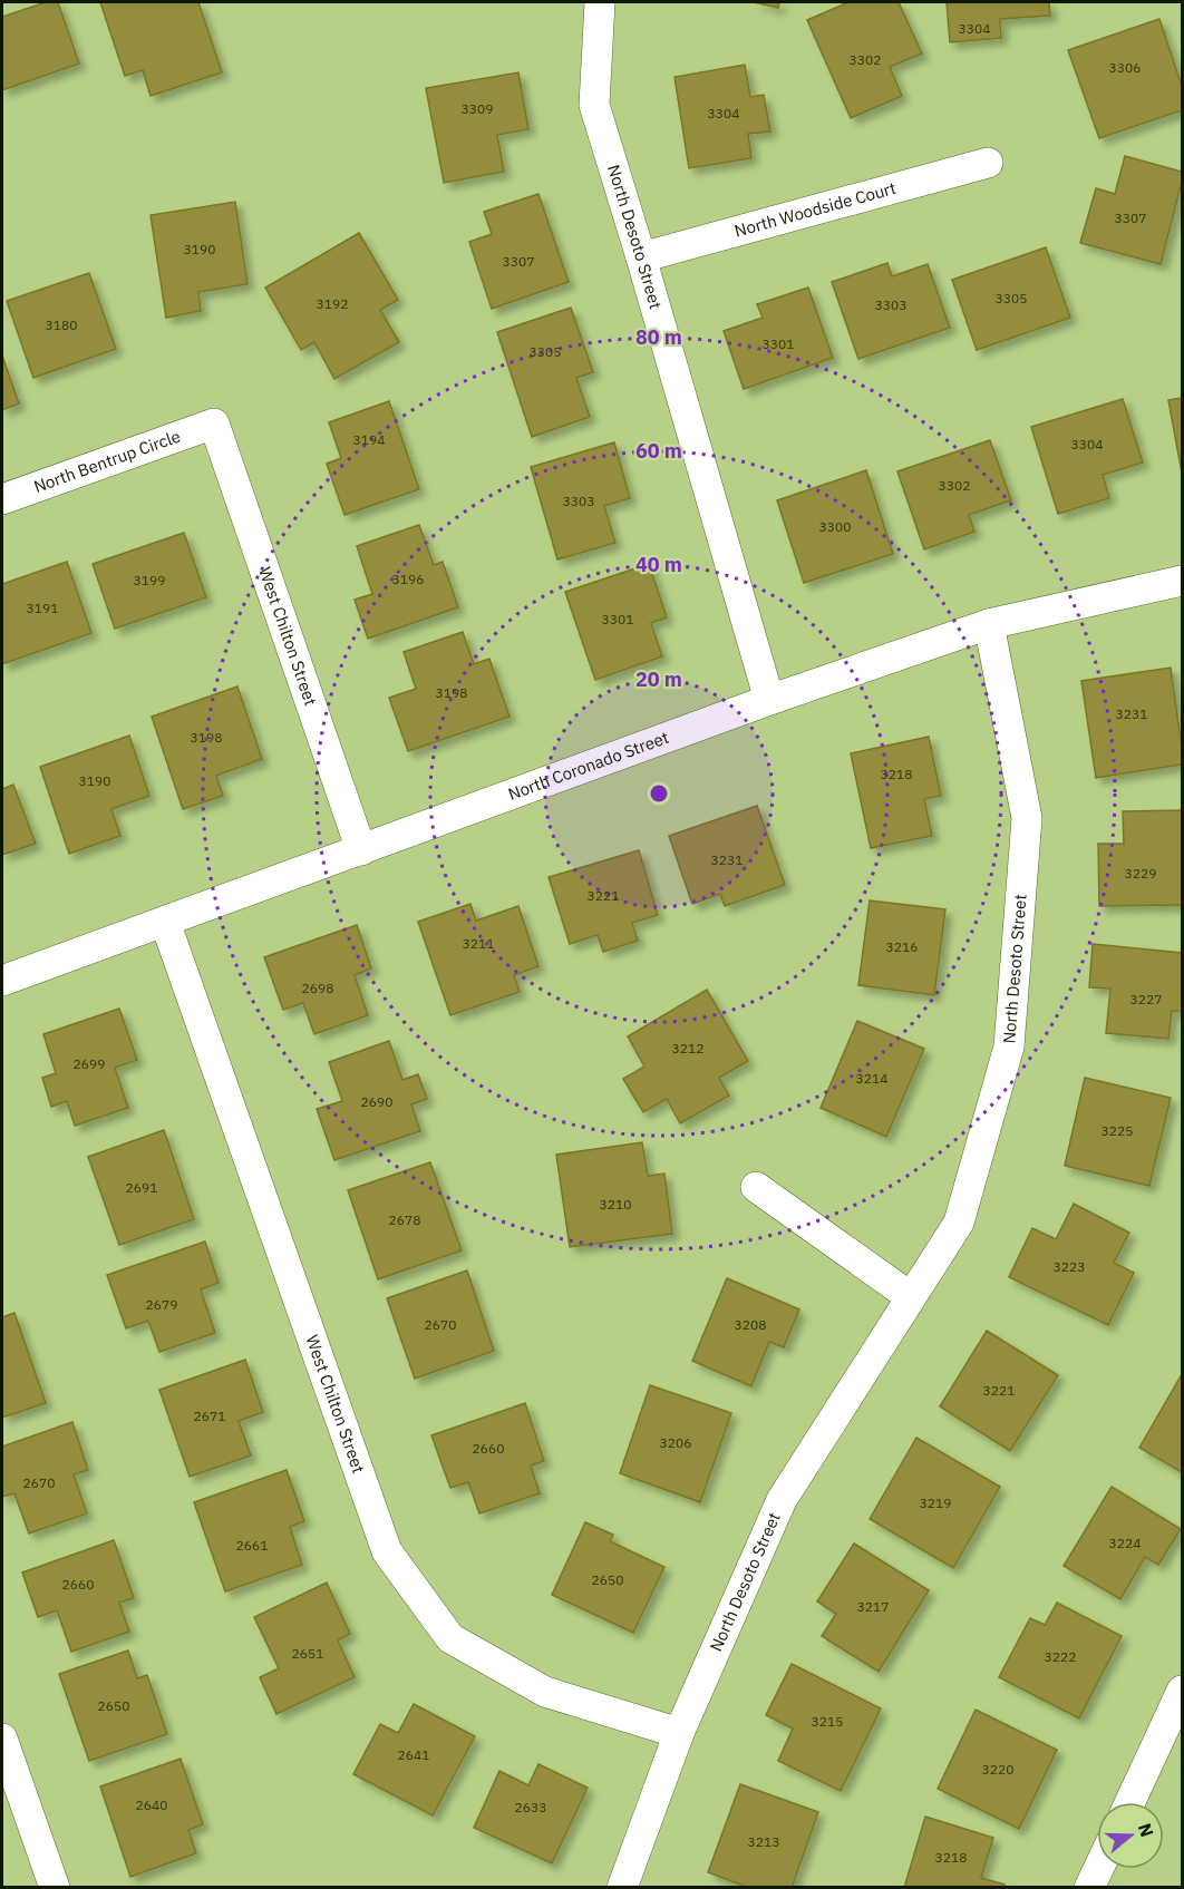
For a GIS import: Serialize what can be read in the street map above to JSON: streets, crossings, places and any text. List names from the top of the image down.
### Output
{
  "streets": {
    "street": [
      "North Woodside Court",
      "North Desoto Street",
      "North Bentrup Circle",
      "West Chilton Street",
      "North Coronado Street"
    ]
  },
  "crossings": [
    ["North Woodside Court", "North Desoto Street"],
    ["North Desoto Street", "West Chilton Street"],
    ["North Desoto Street", "North Coronado Street"],
    ["North Bentrup Circle", "West Chilton Street"],
    ["West Chilton Street", "North Coronado Street"]
  ],
  "house_numbers": [
    "3304",
    "3302",
    "3306",
    "3309",
    "3304",
    "3307",
    "3190",
    "3307",
    "3305",
    "3192",
    "3303",
    "3180",
    "3301",
    "3305",
    "3194",
    "3304",
    "3302",
    "3303",
    "3300",
    "3196",
    "3199",
    "3191",
    "3301",
    "3198",
    "3231",
    "3198",
    "3218",
    "3190",
    "3231",
    "3229",
    "3221",
    "3211",
    "3216",
    "2698",
    "3227",
    "3212",
    "2699",
    "3214",
    "2690",
    "3225",
    "2691",
    "3210",
    "2678",
    "3223",
    "2679",
    "2670",
    "3208",
    "3221",
    "2671",
    "3206",
    "2660",
    "2670",
    "3219",
    "3224",
    "2661",
    "2650",
    "2660",
    "3217",
    "2651",
    "3222",
    "2650",
    "3215",
    "2641",
    "3220",
    "2640",
    "2633",
    "3213",
    "3218"
  ],
  "north": "right",
  "rings": [
    "80 m",
    "60 m",
    "40 m",
    "20 m"
  ]
}
